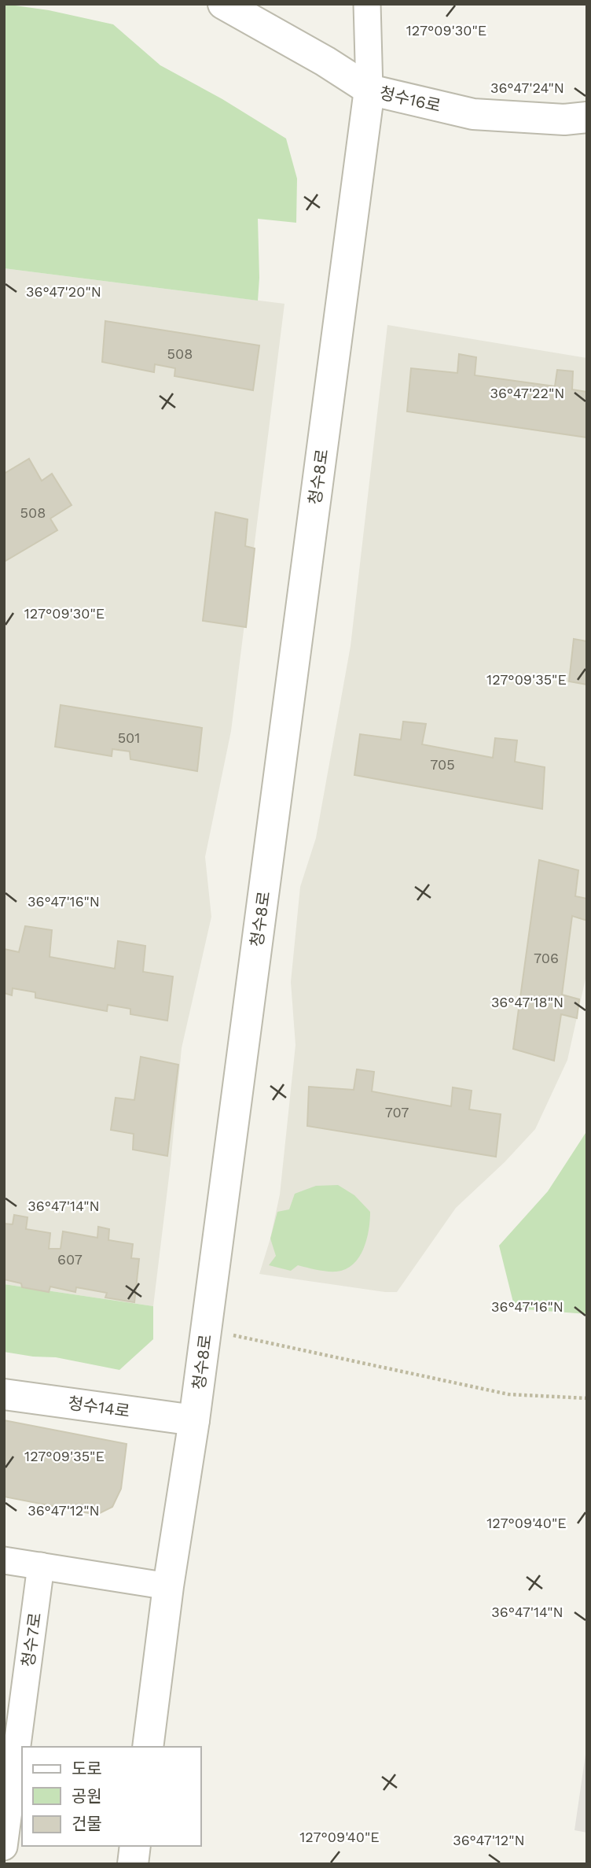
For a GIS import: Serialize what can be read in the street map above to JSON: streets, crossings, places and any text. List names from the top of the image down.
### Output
{
  "streets": {
    "street": [
      "청수16로",
      "청수8로",
      "청수14로",
      "청수7로"
    ]
  },
  "crossings": [
    ["청수16로", "청수8로"],
    ["청수8로", "청수14로"]
  ],
  "house_numbers": [
    "508",
    "508",
    "501",
    "705",
    "706",
    "707",
    "607"
  ],
  "legend": ["도로", "공원", "건물"],
  "coordinates": [
    "127°09'30\"E",
    "36°47'24\"N",
    "36°47'20\"N",
    "36°47'22\"N",
    "127°09'35\"E",
    "36°47'16\"N",
    "36°47'18\"N",
    "36°47'14\"N",
    "36°47'12\"N",
    "127°09'40\"E"
  ]
}
